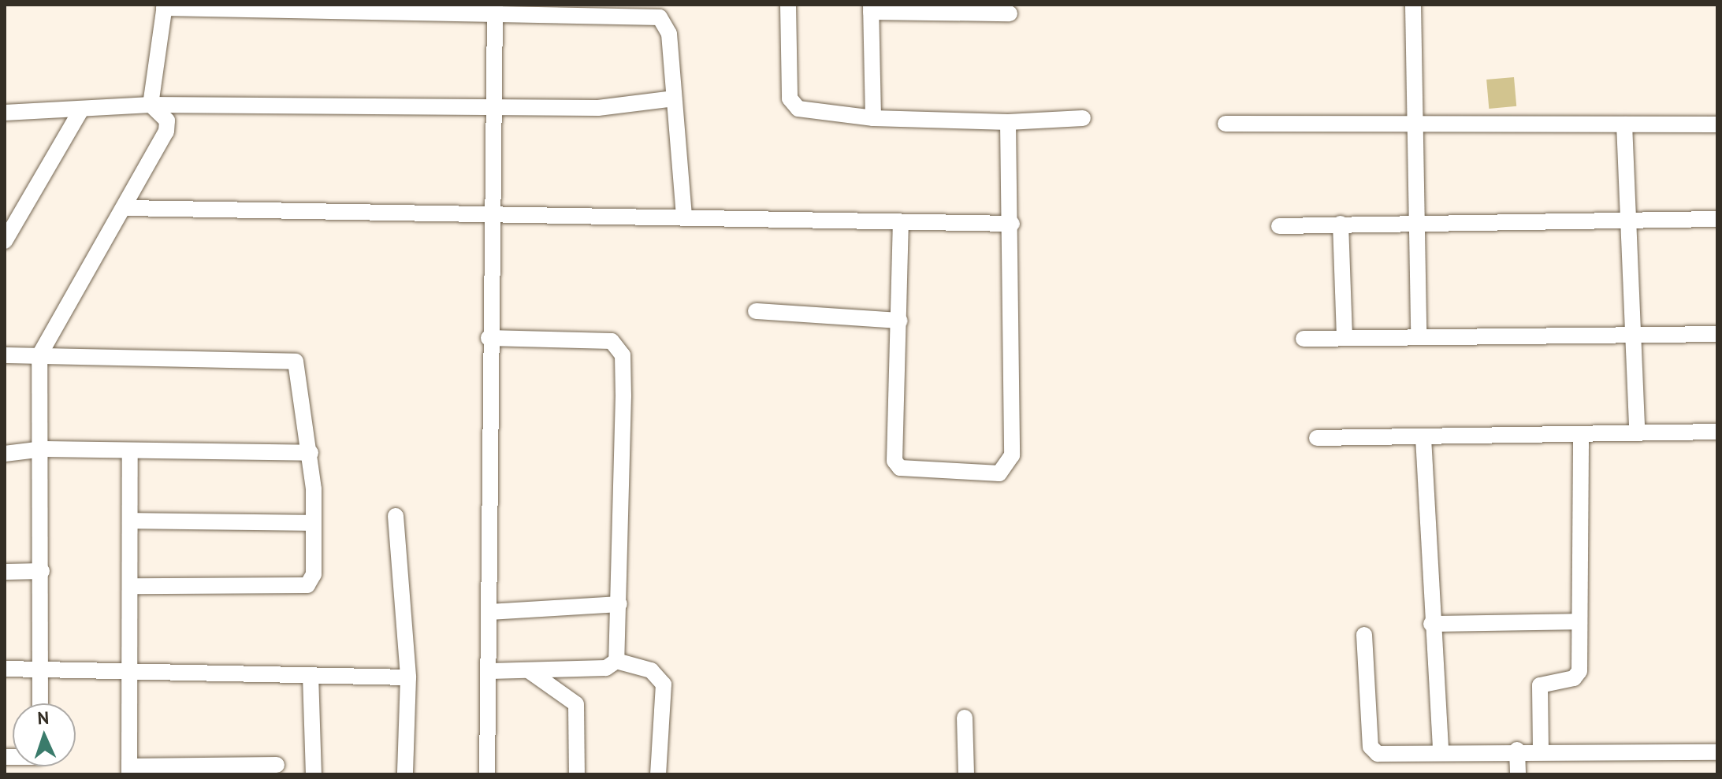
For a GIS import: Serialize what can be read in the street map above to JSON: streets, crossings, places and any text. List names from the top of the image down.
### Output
{
  "north": "top"
}
